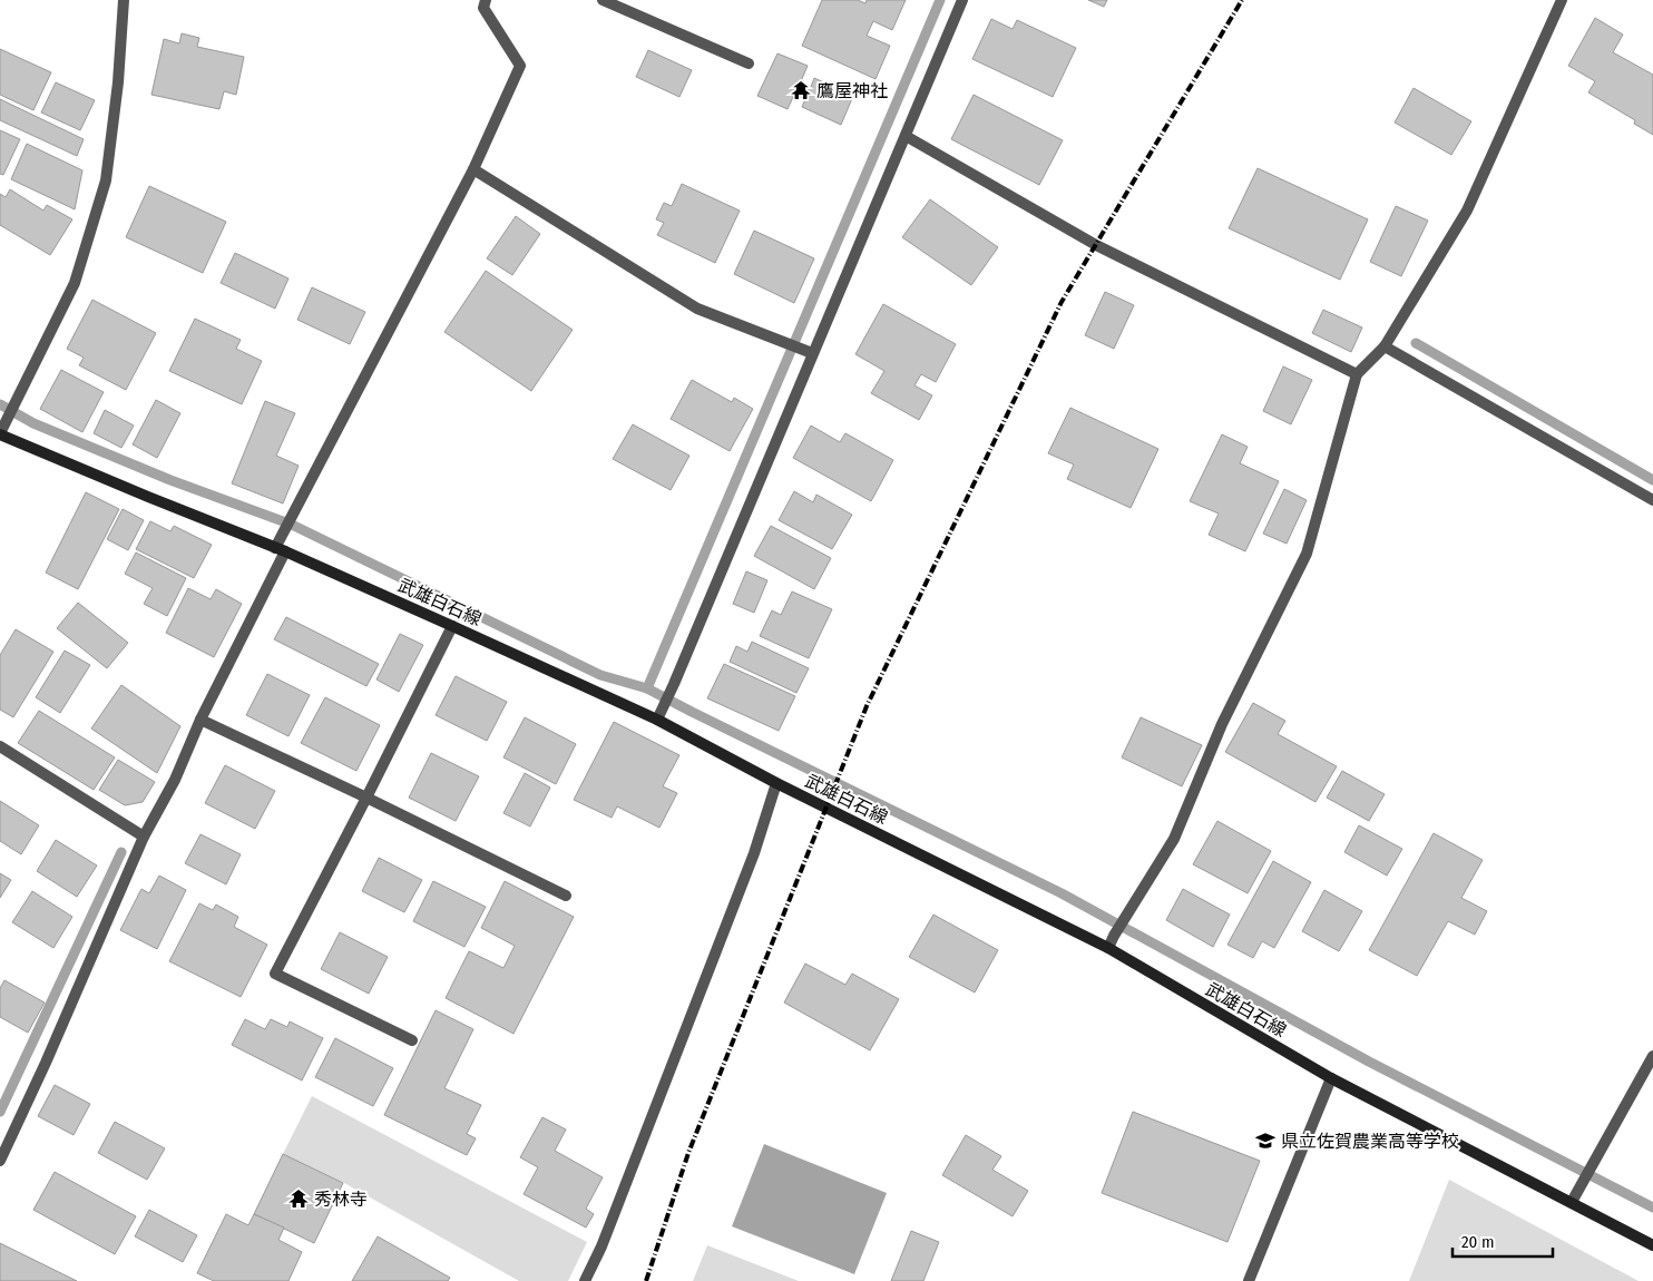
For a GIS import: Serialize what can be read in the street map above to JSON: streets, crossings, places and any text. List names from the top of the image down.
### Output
{
  "streets": {
    "main road": ["武雄白石線"]
  },
  "places": {
    "temple": ["鷹屋神社", "秀林寺"],
    "school or university": ["県立佐賀農業高等学校"]
  },
  "scale_bar": "20 m"
}
